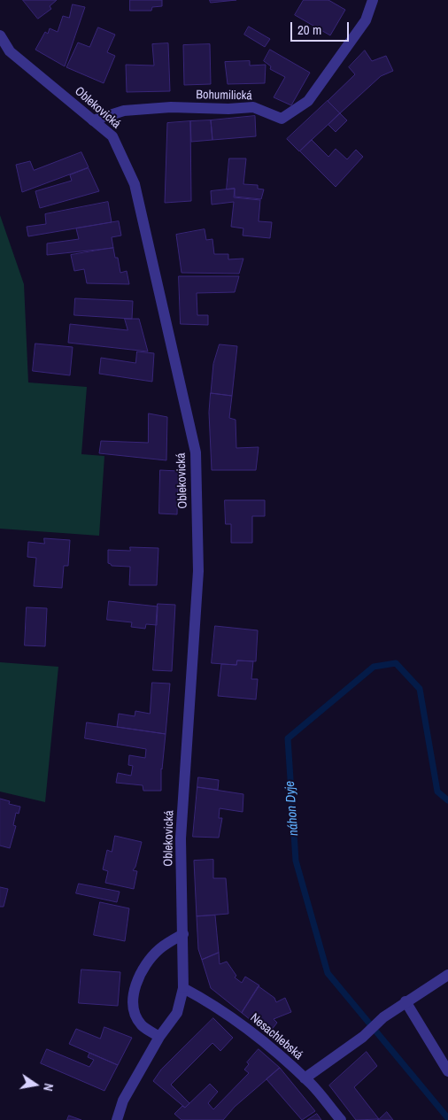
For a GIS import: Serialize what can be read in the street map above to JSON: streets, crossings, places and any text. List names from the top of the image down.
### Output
{
  "streets": {
    "street": ["Bohumilická", "Oblekovická", "Nesachlebská"]
  },
  "crossings": [
    ["Bohumilická", "Oblekovická"],
    ["Oblekovická", "Nesachlebská"]
  ],
  "water": ["náhon Dyje"],
  "scale_bar": "20 m",
  "north": "right"
}
